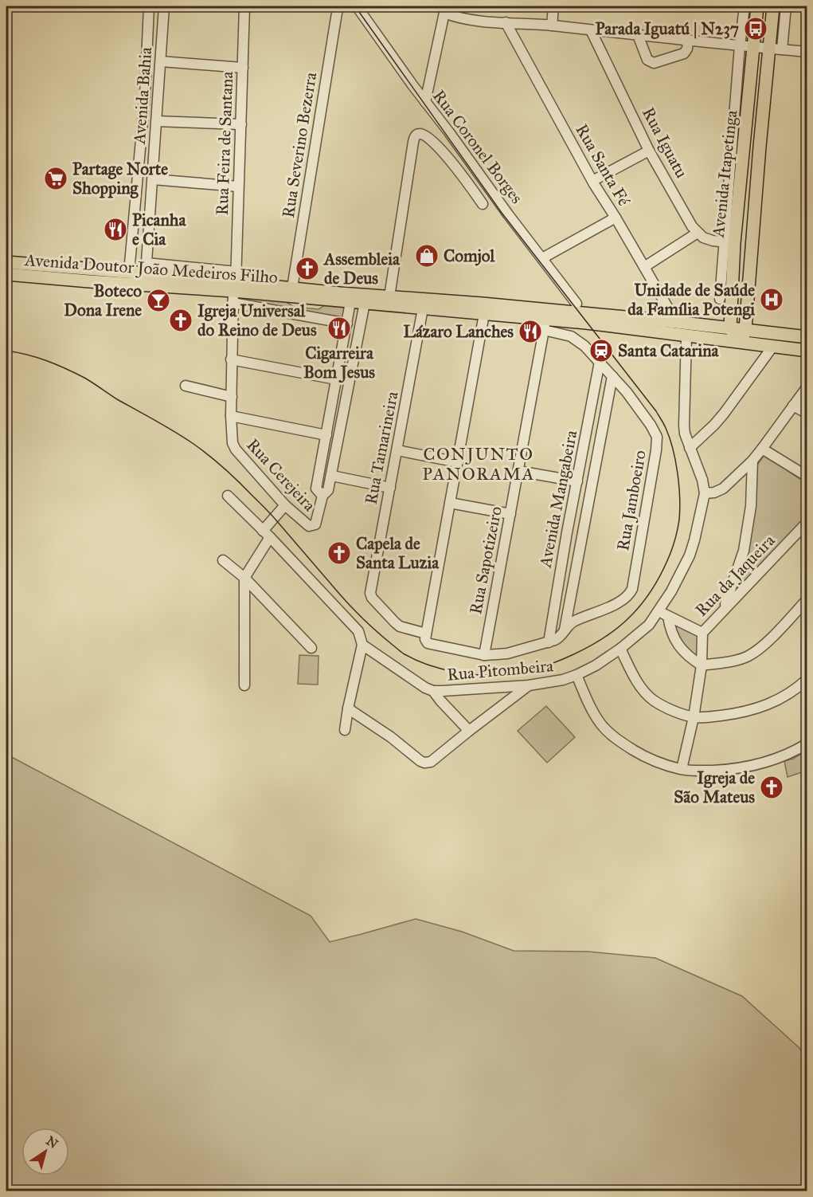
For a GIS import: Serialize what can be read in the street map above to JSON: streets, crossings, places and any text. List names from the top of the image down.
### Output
{
  "streets": {
    "main road": ["Avenida Itapetinga", "Avenida Doutor João Medeiros Filho"],
    "street": [
      "Avenida Bahia",
      "Rua Iguatu",
      "Rua Feira de Santana",
      "Rua Severino Bezerra",
      "Rua Coronel Borges",
      "Rua Santa Fé",
      "Rua Tamarineira",
      "Rua Cerejeira",
      "Avenida Mangabeira",
      "Rua Jamboeiro",
      "Rua Sapotizeiro",
      "Rua da Jaqueira",
      "Rua Pitombeira"
    ]
  },
  "crossings": [
    ["Avenida Bahia", "Avenida Doutor João Medeiros Filho"],
    ["Rua Feira de Santana", "Avenida Doutor João Medeiros Filho"],
    ["Rua Feira de Santana", "Rua Cerejeira"],
    ["Rua Severino Bezerra", "Avenida Doutor João Medeiros Filho"],
    ["Rua Santa Fé", "Avenida Doutor João Medeiros Filho"],
    ["Avenida Itapetinga", "Avenida Doutor João Medeiros Filho"],
    ["Avenida Doutor João Medeiros Filho", "Rua Tamarineira"],
    ["Avenida Doutor João Medeiros Filho", "Rua Cerejeira"],
    ["Avenida Doutor João Medeiros Filho", "Rua Jamboeiro"],
    ["Avenida Doutor João Medeiros Filho", "Rua Sapotizeiro"],
    ["Avenida Doutor João Medeiros Filho", "Rua Pitombeira"],
    ["Avenida Mangabeira", "Rua Jamboeiro"],
    ["Rua Jamboeiro", "Rua Sapotizeiro"]
  ],
  "districts": ["CONJUNTO PANORAMA"],
  "places": {
    "bus stop": ["Parada Iguatú | N237"],
    "supermarket": ["Partage Norte Shopping"],
    "restaurant": ["Picanha e Cia", "Cigarreira Bom Jesus", "Lázaro Lanches"],
    "shop": ["Comjol"],
    "church": [
      "Assembleia de Deus",
      "Igreja Universal do Reino de Deus",
      "Capela de Santa Luzia",
      "Igreja de São Mateus"
    ],
    "hospital": ["Unidade de Saúde da Família Potengi"],
    "bar": ["Boteco Dona Irene"],
    "station": ["Santa Catarina"]
  },
  "north": "top right"
}
